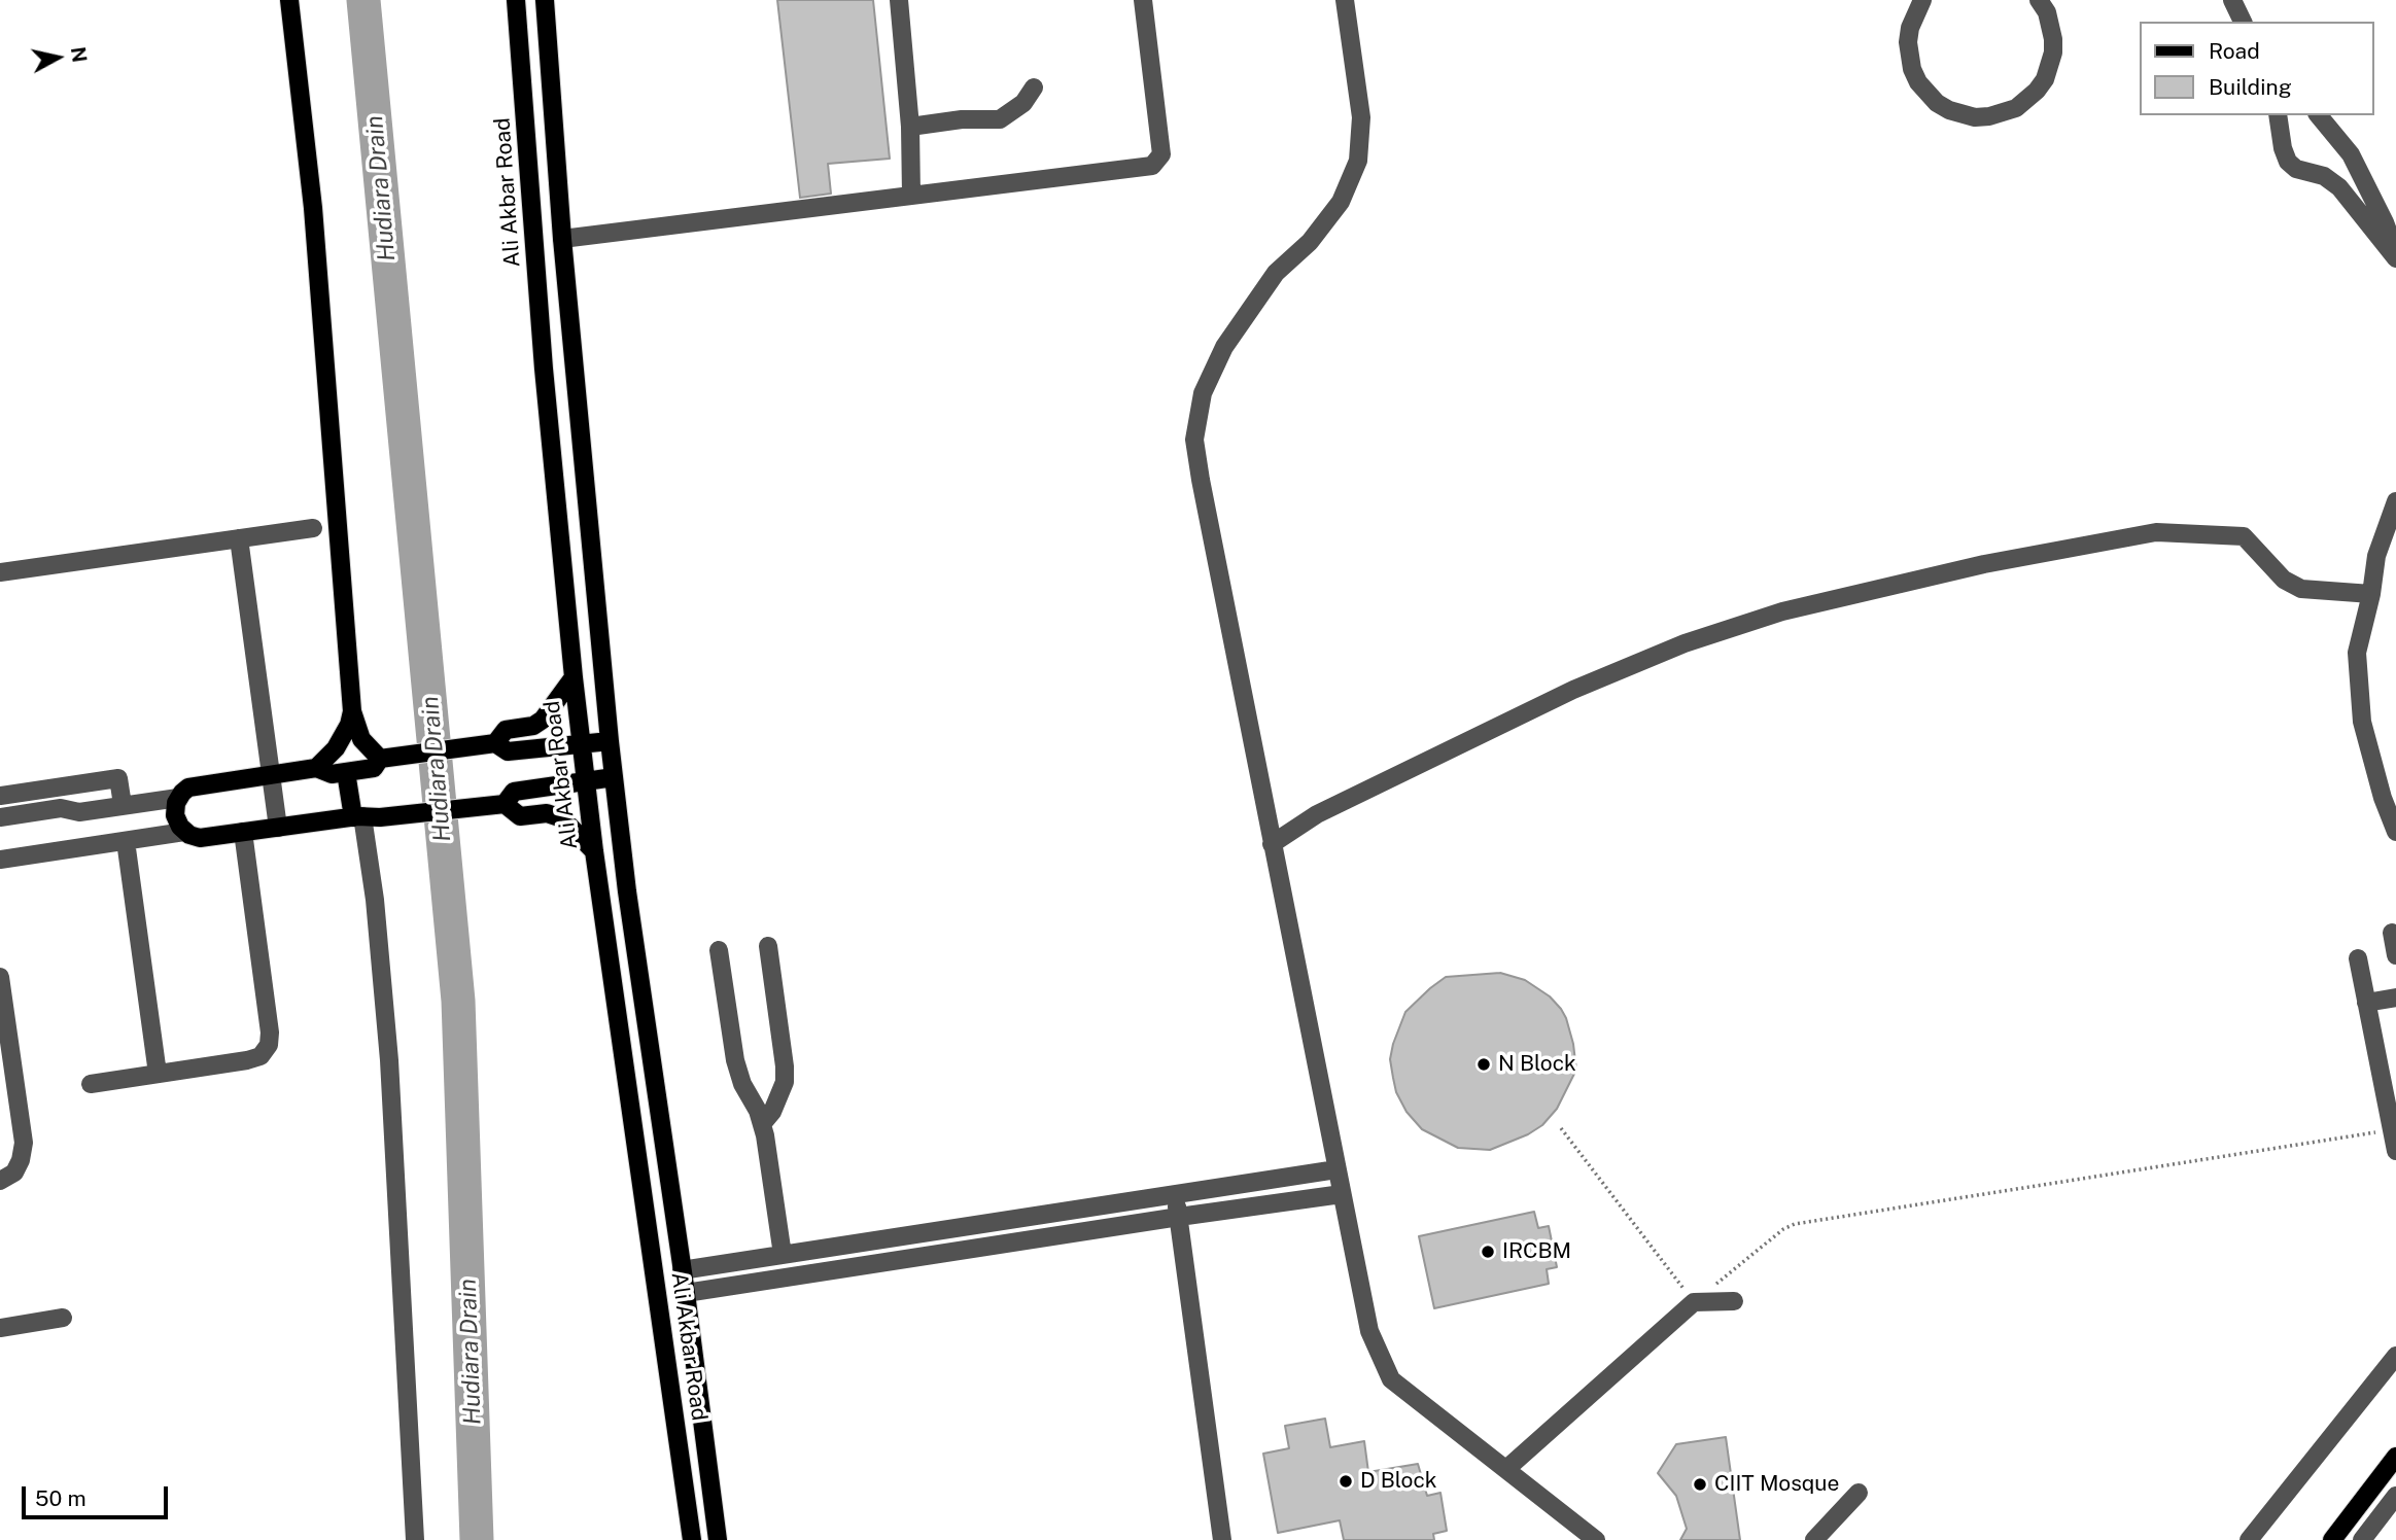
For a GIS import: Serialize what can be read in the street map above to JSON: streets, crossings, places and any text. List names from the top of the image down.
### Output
{
  "streets": {
    "main road": ["Ali Akbar Road"]
  },
  "water": ["Hudiara Drain"],
  "places": [
    "N Block",
    "IRCBM",
    "D Block",
    "CIIT Mosque"
  ],
  "legend": ["Road", "Building"],
  "scale_bar": "50 m",
  "north": "right"
}
